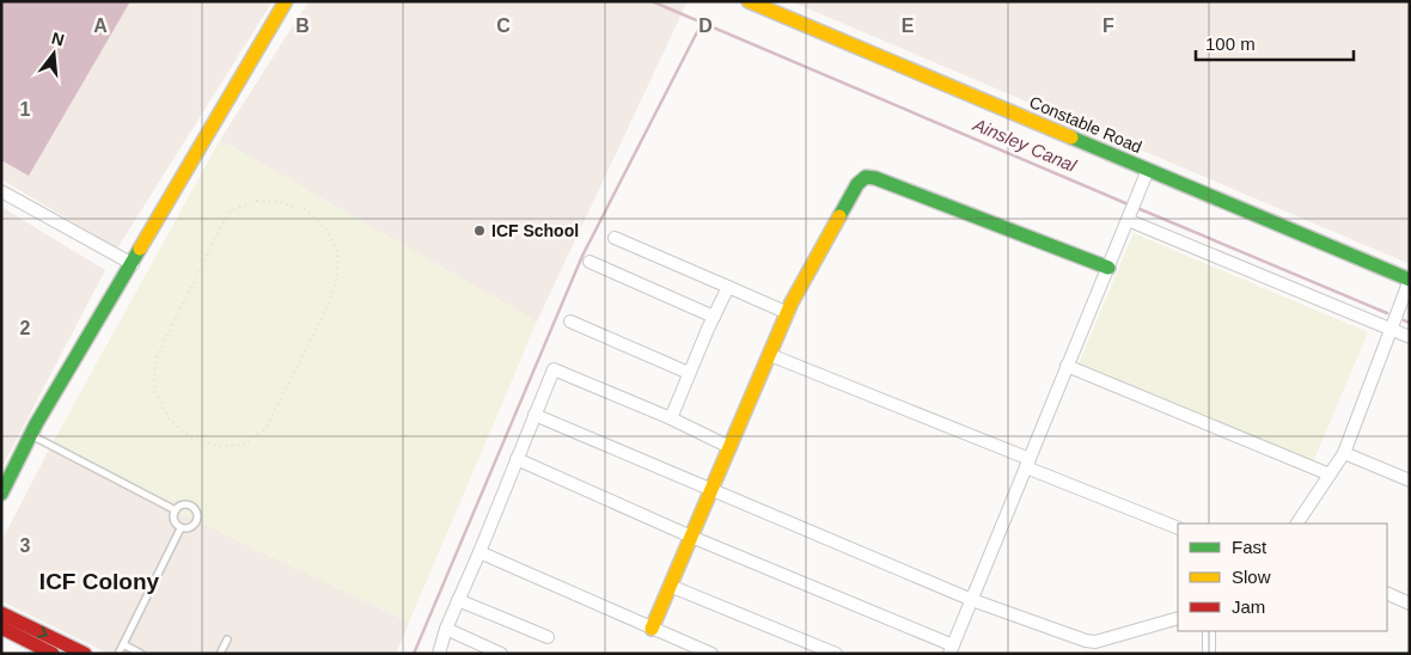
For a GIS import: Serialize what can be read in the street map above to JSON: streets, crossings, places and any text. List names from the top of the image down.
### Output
{
  "streets": {
    "street": ["Constable Road"]
  },
  "districts": ["ICF Colony"],
  "water": ["Ainsley Canal"],
  "places": ["ICF School"],
  "legend": ["Fast", "Slow", "Jam"],
  "scale_bar": "100 m",
  "north": "top",
  "grid": {
    "columns": [
      "A",
      "B",
      "C",
      "D",
      "E",
      "F"
    ],
    "rows": ["1", "2", "3"]
  }
}
